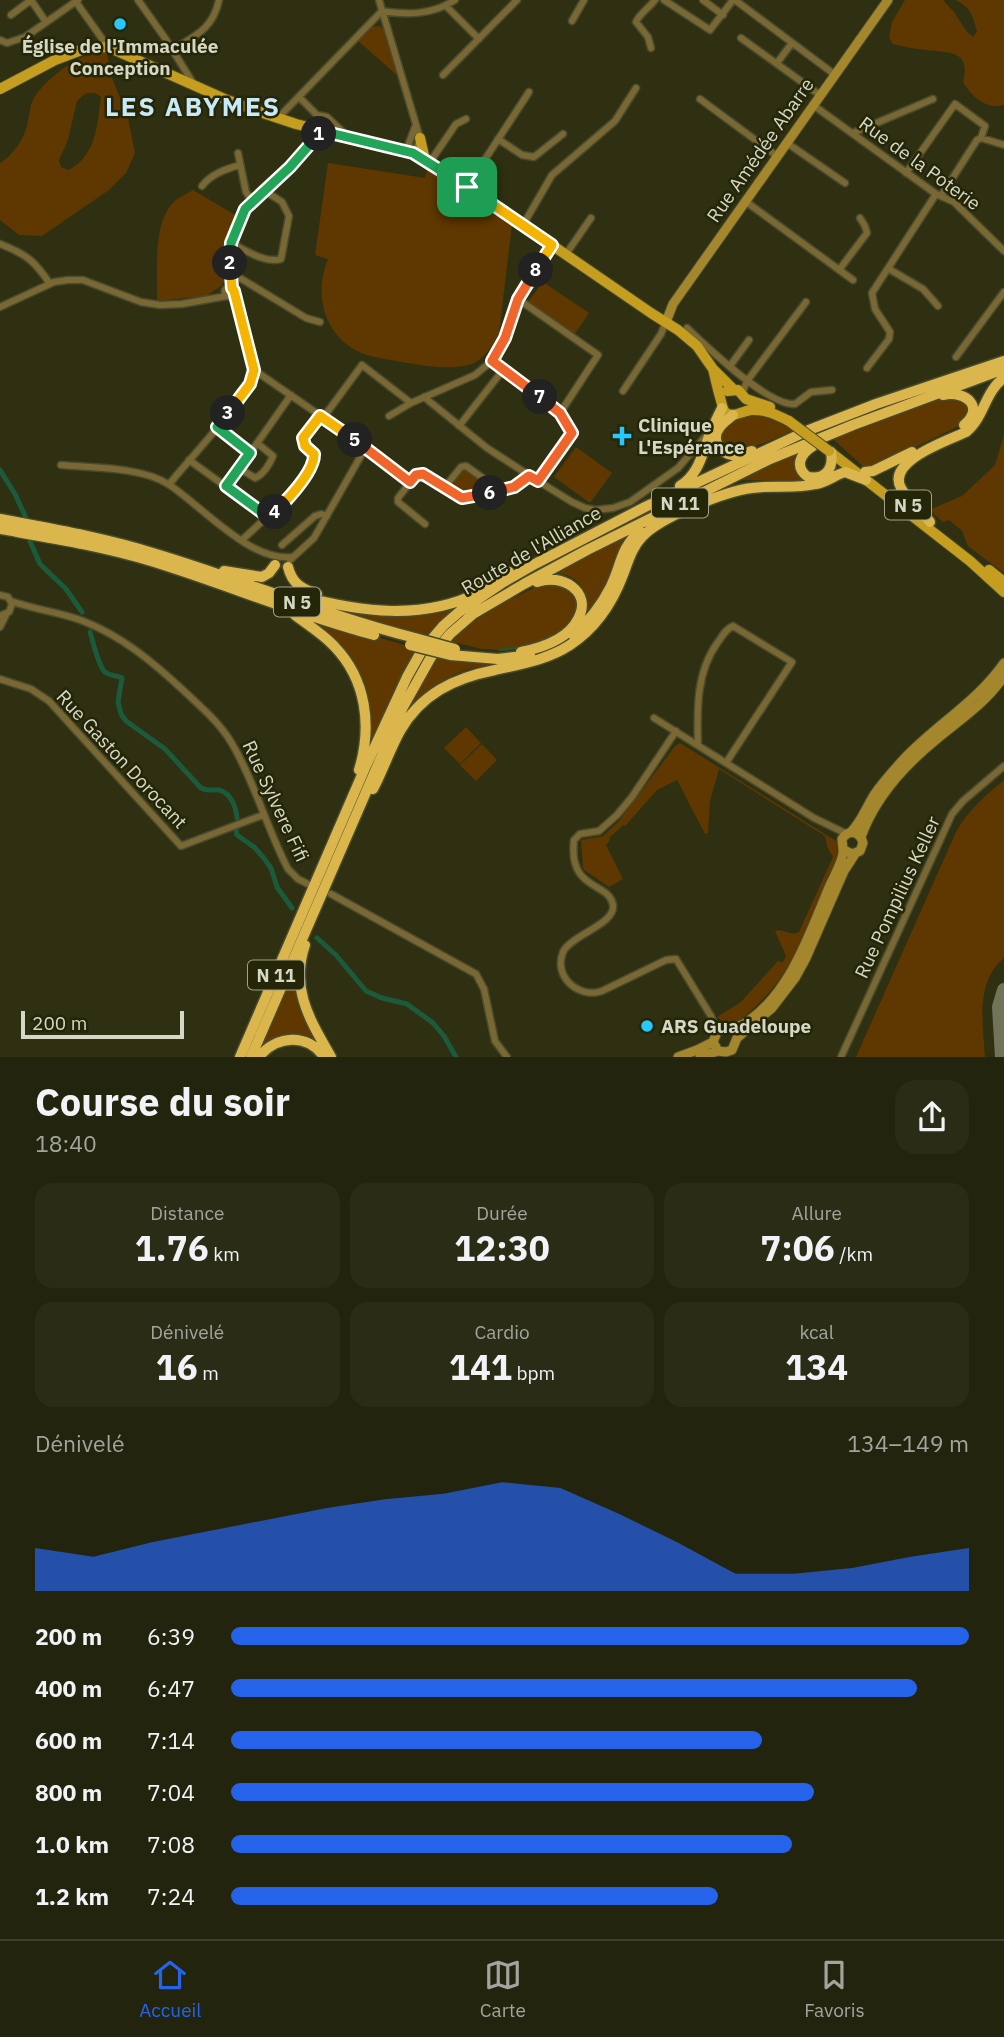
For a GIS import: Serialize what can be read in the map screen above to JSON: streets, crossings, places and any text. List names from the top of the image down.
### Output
{
  "streets": {
    "highway": ["N 11", "N 5", "Route de l'Alliance"],
    "main road": ["Rue Amédée Abarre"],
    "street": [
      "Rue de la Poterie",
      "Rue Gaston Dorocant",
      "Rue Sylvere Fifi",
      "Rue Pompilius Keller"
    ]
  },
  "crossings": [
    ["Rue Amédée Abarre", "Rue de la Poterie"],
    ["Rue Gaston Dorocant", "Rue Sylvere Fifi"]
  ],
  "districts": ["LES ABYMES"],
  "places": {
    "other": ["Église de l'Immaculée Conception", "ARS Guadeloupe"],
    "health": ["Clinique L'Espérance"]
  },
  "scale_bar": "200 m",
  "page": {
    "pins": [
      "1",
      "2",
      "8",
      "7",
      "3",
      "5",
      "6",
      "4"
    ],
    "scale": "200 m",
    "heading": ["Course du soir", "18:40"],
    "stats": [
      ["Distance", "1.76 km"],
      ["Durée", "12:30"],
      ["Allure", "7:06 /km"],
      ["Dénivelé", "16 m"],
      ["Cardio", "141 bpm"],
      ["kcal", "134"]
    ],
    "chart": ["Dénivelé", "134–149 m"],
    "list": [
      {
        "name": "200 m",
        "note": "6:39"
      },
      {
        "name": "400 m",
        "note": "6:47"
      },
      {
        "name": "600 m",
        "note": "7:14"
      },
      {
        "name": "800 m",
        "note": "7:04"
      },
      {
        "name": "1.0 km",
        "note": "7:08"
      },
      {
        "name": "1.2 km",
        "note": "7:24"
      }
    ],
    "tabs": ["Accueil", "Carte", "Favoris"]
  }
}
